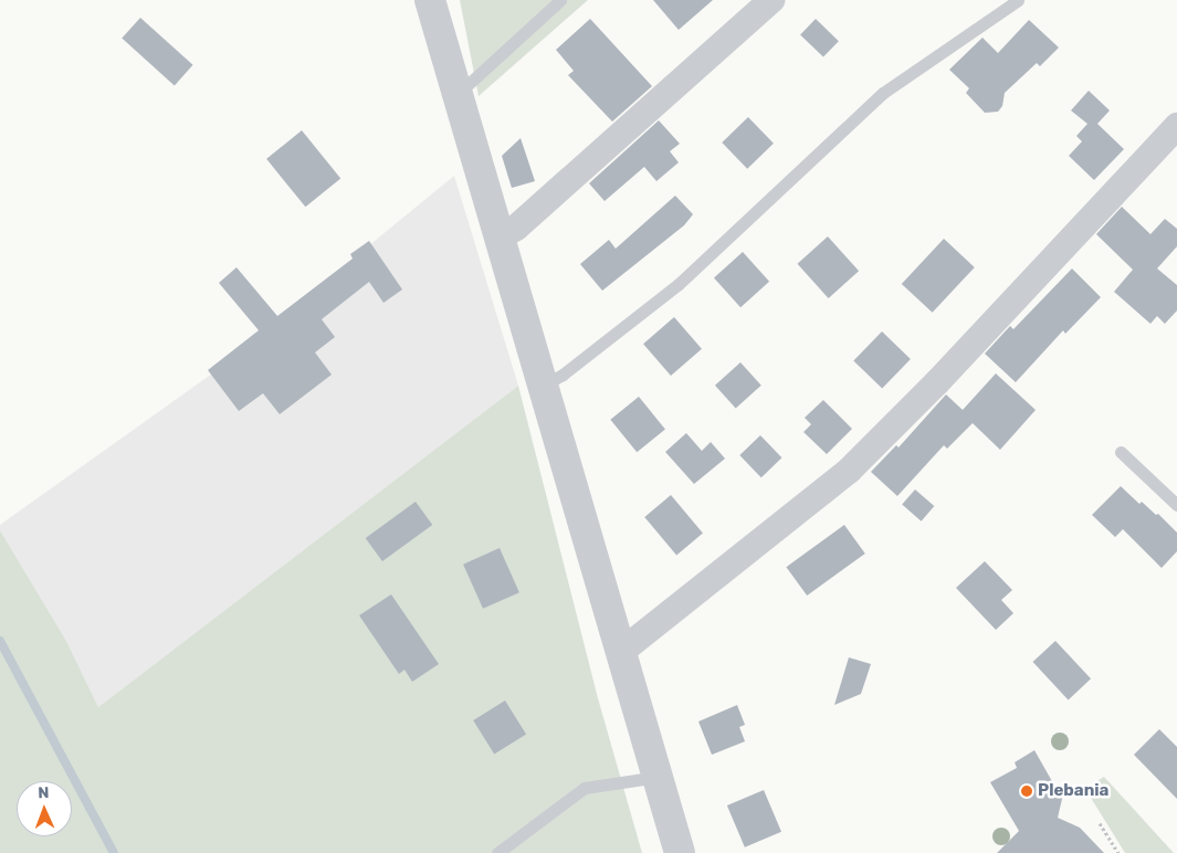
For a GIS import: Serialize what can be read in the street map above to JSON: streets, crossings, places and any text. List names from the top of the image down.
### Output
{
  "places": ["Plebania"],
  "north": "top"
}
